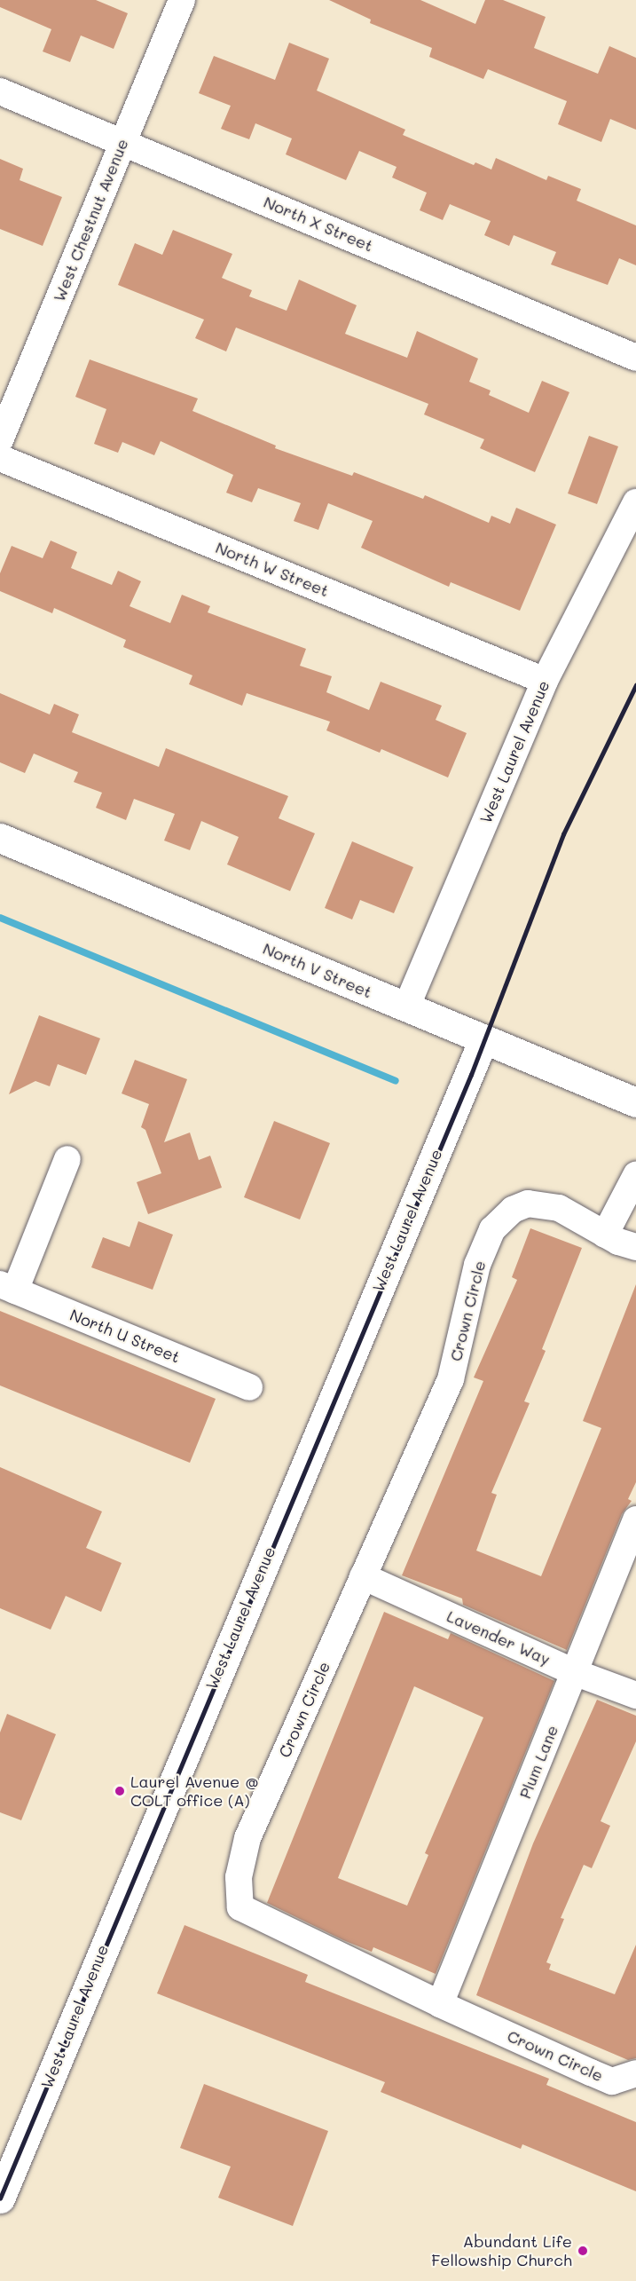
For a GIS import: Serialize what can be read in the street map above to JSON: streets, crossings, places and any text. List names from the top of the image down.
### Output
{
  "streets": {
    "street": [
      "West Chestnut Avenue",
      "North X Street",
      "North W Street",
      "West Laurel Avenue",
      "North V Street",
      "Crown Circle",
      "North U Street",
      "Lavender Way",
      "Plum Lane"
    ]
  },
  "crossings": [
    ["West Chestnut Avenue", "North X Street"],
    ["North W Street", "West Laurel Avenue"],
    ["West Laurel Avenue", "North V Street"],
    ["Crown Circle", "Lavender Way"],
    ["Crown Circle", "Plum Lane"],
    ["Lavender Way", "Plum Lane"]
  ],
  "places": ["Laurel Avenue @ COLT office (A)", "Abundant Life Fellowship Church"]
}
